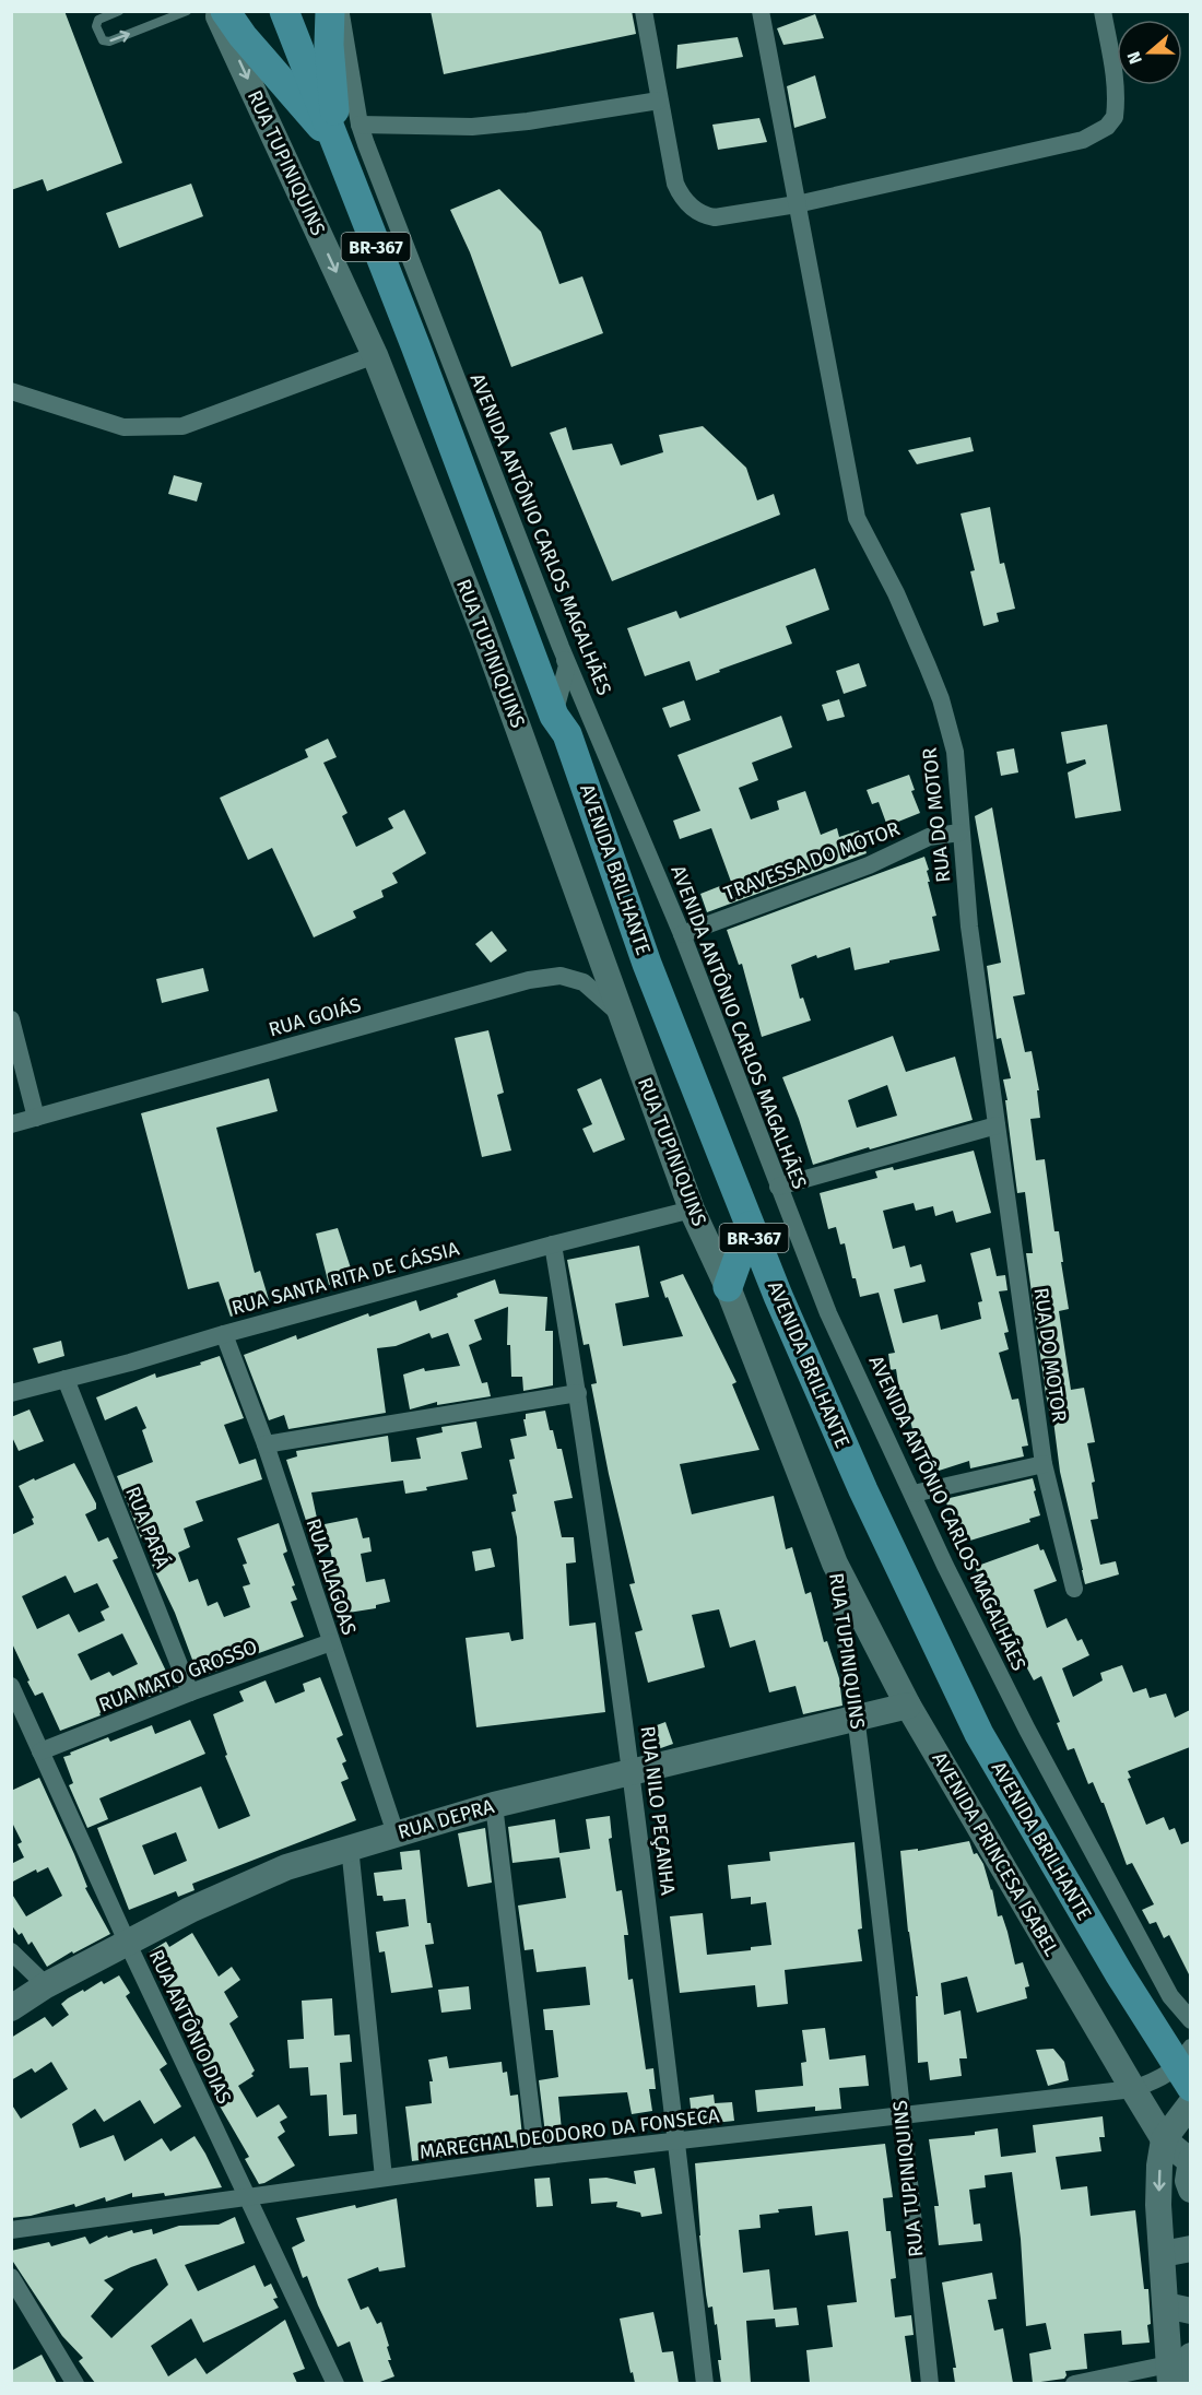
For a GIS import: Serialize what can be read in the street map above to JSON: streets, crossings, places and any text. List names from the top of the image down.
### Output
{
  "streets": {
    "main road": ["BR-367", "AVENIDA BRILHANTE"],
    "street": [
      "RUA TUPINIQUINS",
      "AVENIDA ANTÔNIO CARLOS MAGALHÃES",
      "RUA DO MOTOR",
      "TRAVESSA DO MOTOR",
      "RUA GOIÁS",
      "RUA SANTA RITA DE CÁSSIA",
      "RUA PARÁ",
      "RUA ALAGOAS",
      "RUA MATO GROSSO",
      "RUA NILO PEÇANHA",
      "RUA DEPRA",
      "AVENIDA PRINCESA ISABEL",
      "RUA ANTÔNIO DIAS",
      "MARECHAL DEODORO DA FONSECA"
    ]
  },
  "crossings": [
    ["RUA TUPINIQUINS", "RUA GOIÁS"],
    ["RUA TUPINIQUINS", "RUA SANTA RITA DE CÁSSIA"],
    ["RUA TUPINIQUINS", "RUA DEPRA"],
    ["RUA TUPINIQUINS", "AVENIDA PRINCESA ISABEL"],
    ["RUA TUPINIQUINS", "MARECHAL DEODORO DA FONSECA"],
    ["BR-367", "AVENIDA BRILHANTE"],
    ["AVENIDA ANTÔNIO CARLOS MAGALHÃES", "TRAVESSA DO MOTOR"],
    ["RUA DO MOTOR", "TRAVESSA DO MOTOR"],
    ["AVENIDA BRILHANTE", "MARECHAL DEODORO DA FONSECA"],
    ["RUA SANTA RITA DE CÁSSIA", "RUA PARÁ"],
    ["RUA SANTA RITA DE CÁSSIA", "RUA ALAGOAS"],
    ["RUA SANTA RITA DE CÁSSIA", "RUA NILO PEÇANHA"],
    ["RUA PARÁ", "RUA MATO GROSSO"],
    ["RUA ALAGOAS", "RUA MATO GROSSO"],
    ["RUA ALAGOAS", "RUA DEPRA"],
    ["RUA MATO GROSSO", "RUA ANTÔNIO DIAS"],
    ["RUA NILO PEÇANHA", "RUA DEPRA"],
    ["RUA NILO PEÇANHA", "MARECHAL DEODORO DA FONSECA"],
    ["RUA DEPRA", "AVENIDA PRINCESA ISABEL"],
    ["RUA DEPRA", "RUA ANTÔNIO DIAS"],
    ["AVENIDA PRINCESA ISABEL", "MARECHAL DEODORO DA FONSECA"],
    ["RUA ANTÔNIO DIAS", "MARECHAL DEODORO DA FONSECA"]
  ],
  "north": "left"
}
